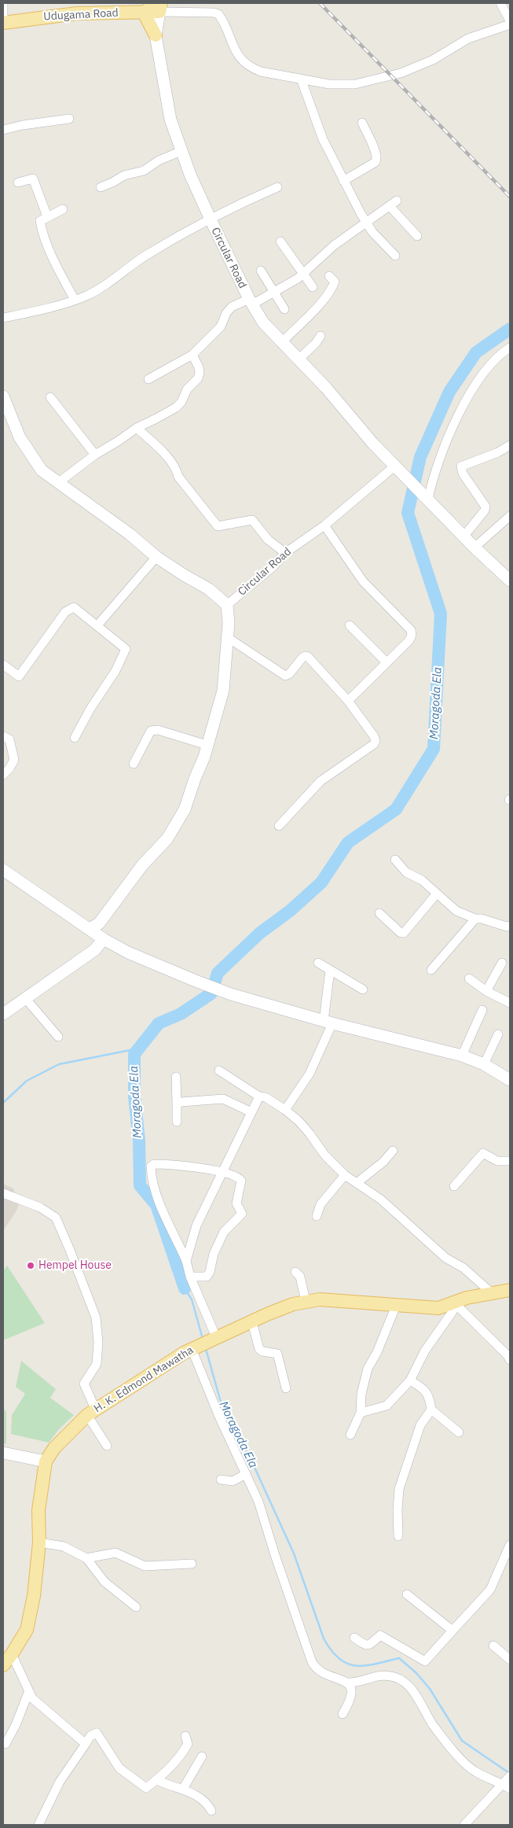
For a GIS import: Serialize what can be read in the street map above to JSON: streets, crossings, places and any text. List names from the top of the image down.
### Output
{
  "streets": {
    "main road": ["Udugama Road", "H. K. Edmond Mawatha"],
    "street": ["Circular Road"]
  },
  "water": ["Moragoda Ela"],
  "places": ["Hempel House"]
}
